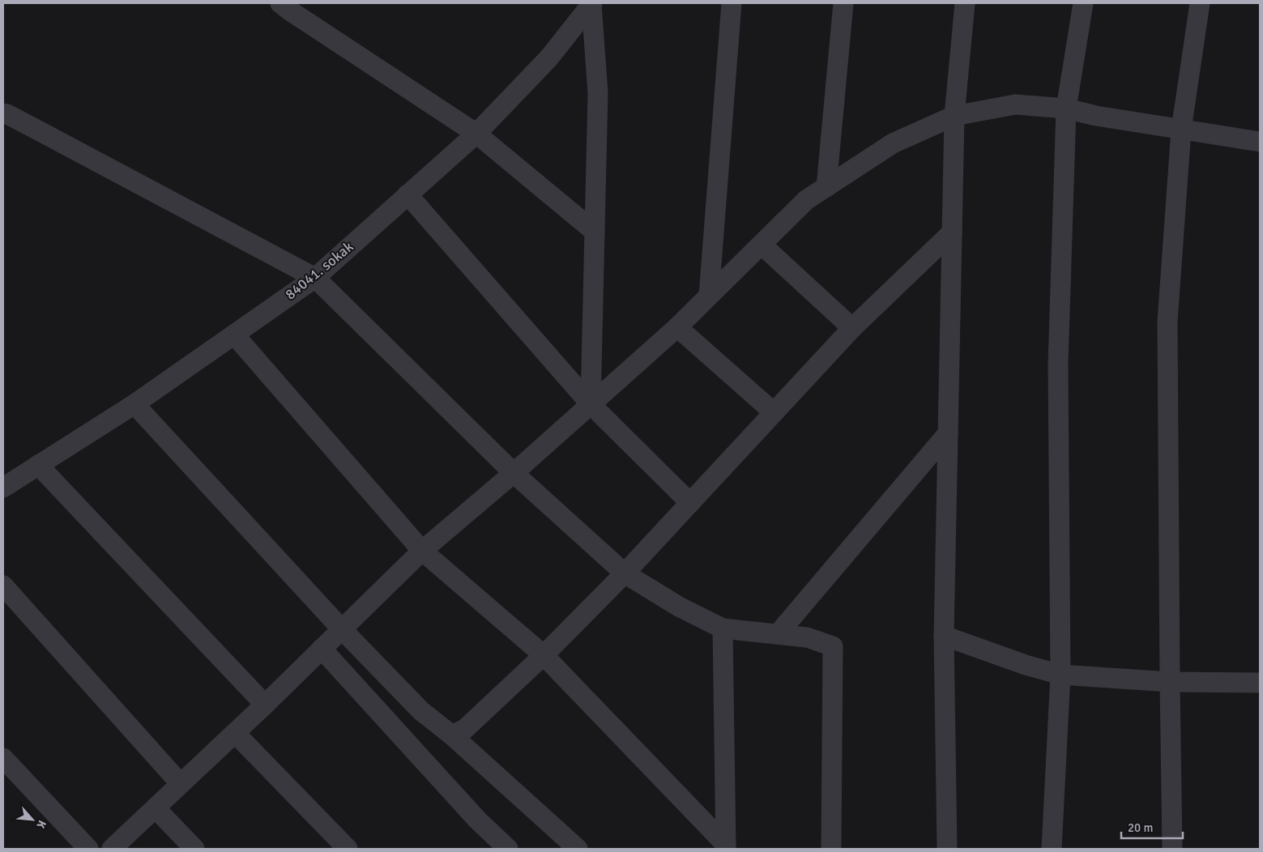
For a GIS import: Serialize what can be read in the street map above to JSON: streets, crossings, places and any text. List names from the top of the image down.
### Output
{
  "streets": {
    "street": ["84041. sokak"]
  },
  "scale_bar": "20 m",
  "north": "bottom right"
}
